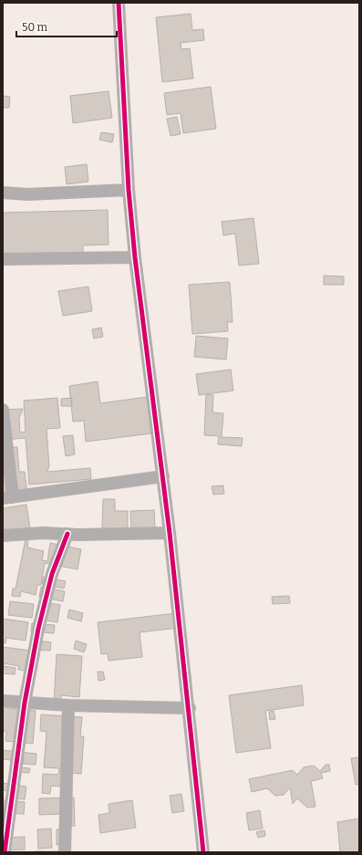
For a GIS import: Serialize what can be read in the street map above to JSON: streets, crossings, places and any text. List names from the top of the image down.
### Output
{
  "scale_bar": "50 m"
}
